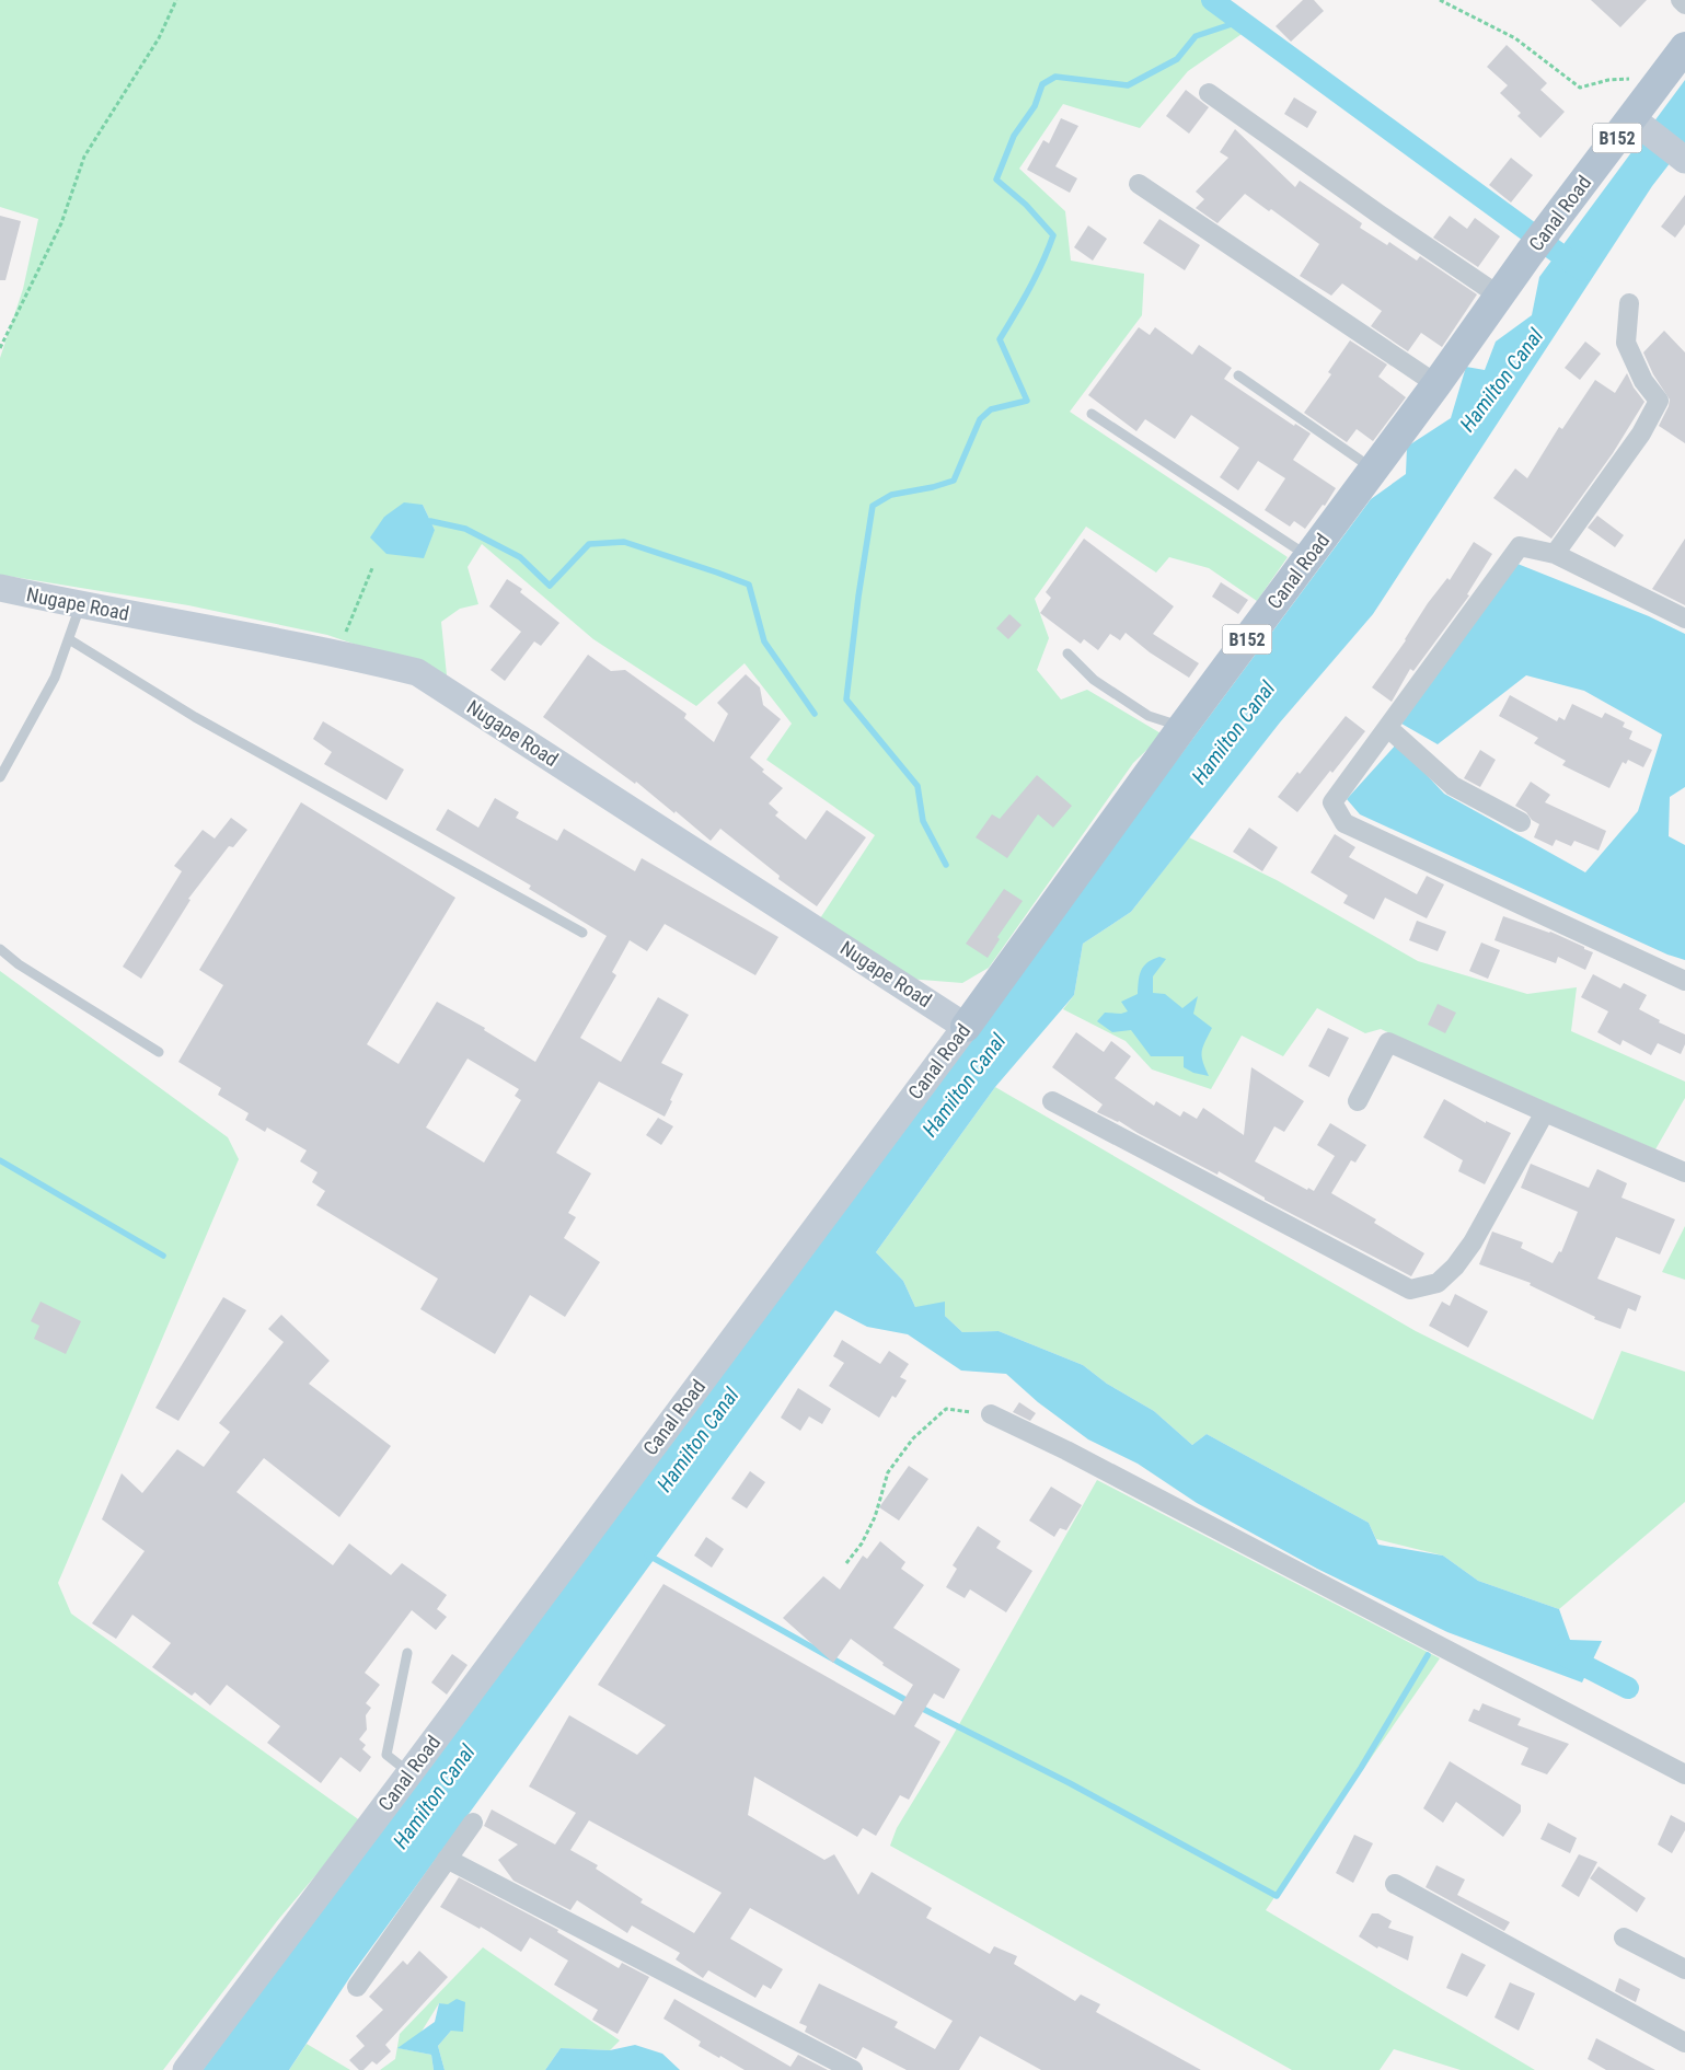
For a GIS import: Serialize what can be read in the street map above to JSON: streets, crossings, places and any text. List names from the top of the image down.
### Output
{
  "streets": {
    "main road": ["B152", "Canal Road", "Nugape Road"]
  },
  "crossings": [
    ["Canal Road", "Nugape Road"]
  ],
  "water": ["Hamilton Canal"]
}
